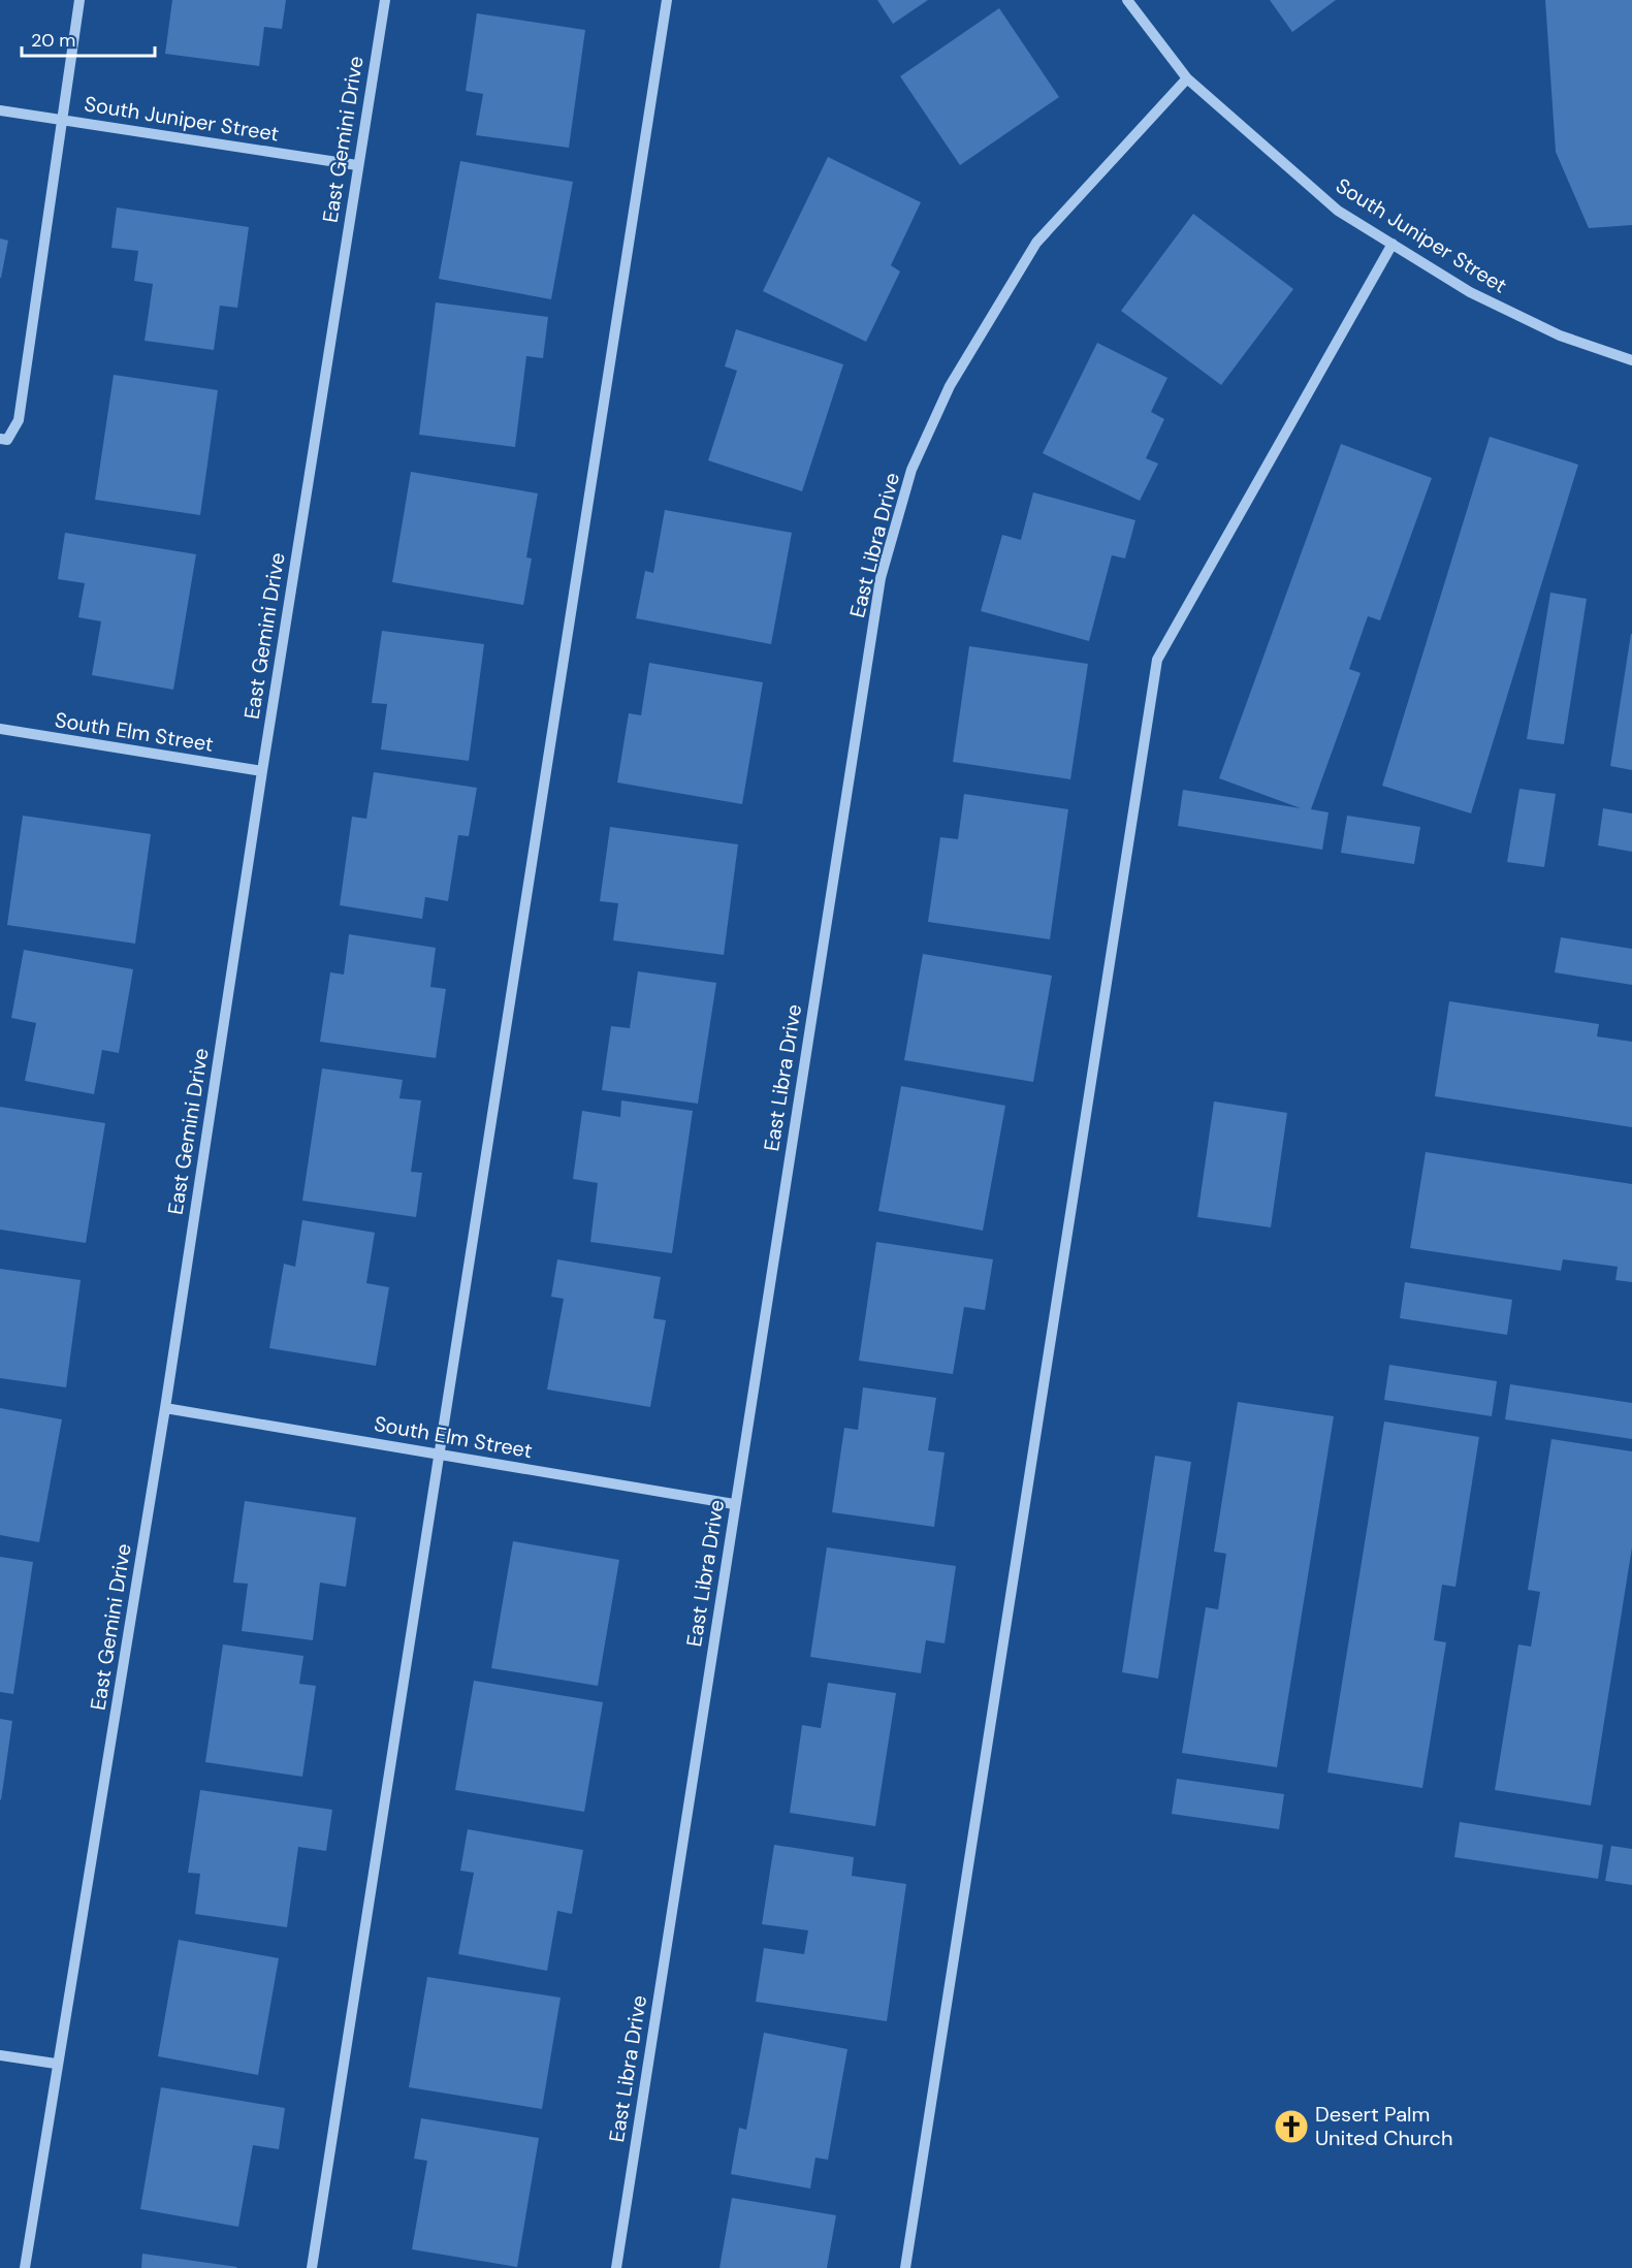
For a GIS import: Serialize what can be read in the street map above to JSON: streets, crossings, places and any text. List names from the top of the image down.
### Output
{
  "streets": {
    "street": [
      "South Juniper Street",
      "East Gemini Drive",
      "East Libra Drive",
      "South Elm Street"
    ]
  },
  "crossings": [
    ["South Juniper Street", "East Gemini Drive"],
    ["South Juniper Street", "East Libra Drive"],
    ["East Gemini Drive", "South Elm Street"],
    ["East Libra Drive", "South Elm Street"]
  ],
  "places": {
    "church": ["Desert Palm United Church"]
  },
  "scale_bar": "20 m"
}
